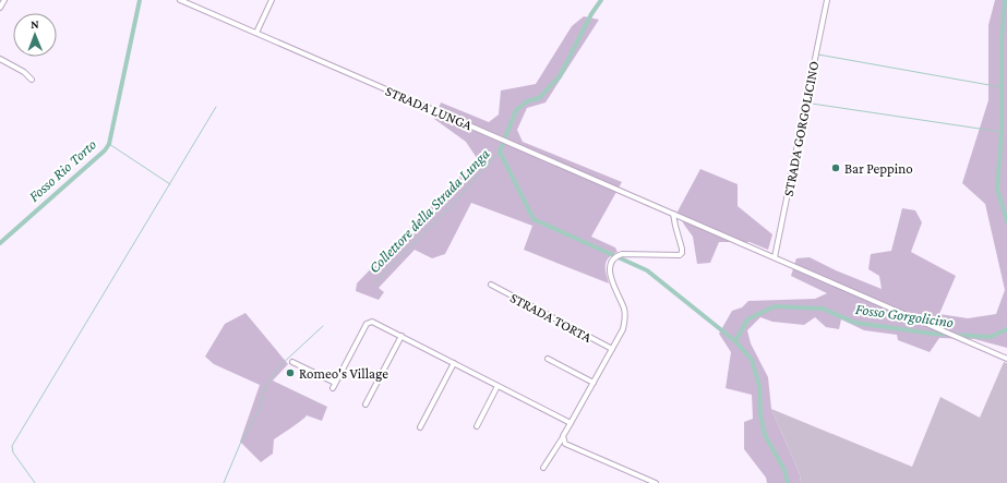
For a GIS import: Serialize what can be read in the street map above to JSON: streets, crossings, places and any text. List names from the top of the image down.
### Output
{
  "streets": {
    "street": ["STRADA LUNGA", "STRADA GORGOLICINO", "STRADA TORTA"]
  },
  "crossings": [
    ["STRADA LUNGA", "STRADA GORGOLICINO"]
  ],
  "water": ["Fosso Rio Torto", "Collettore della Strada Lunga", "Fosso Gorgolicino"],
  "places": ["Bar Peppino", "Romeo's Village"],
  "north": "top"
}
